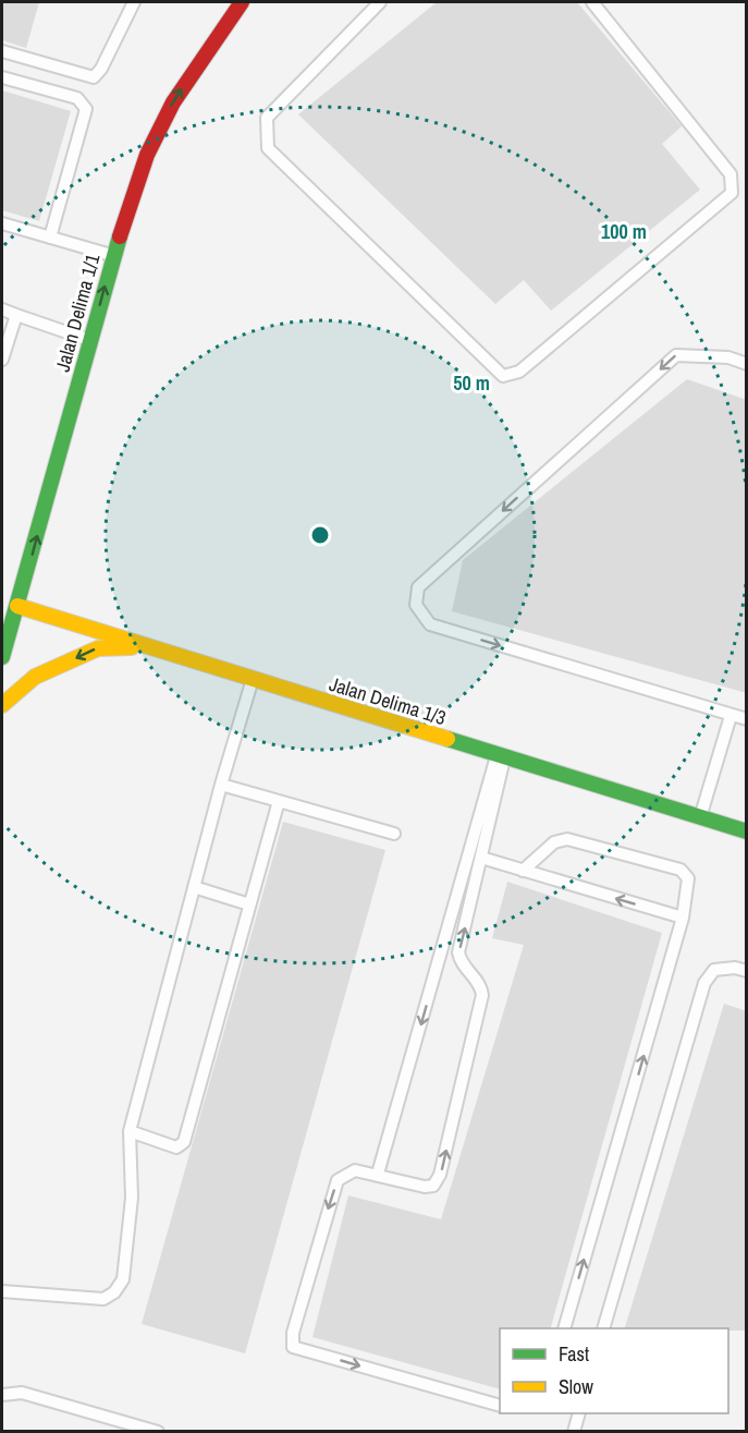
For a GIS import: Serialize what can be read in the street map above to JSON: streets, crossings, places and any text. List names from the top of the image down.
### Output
{
  "streets": {
    "street": ["Jalan Delima 1/1", "Jalan Delima 1/3"]
  },
  "crossings": [
    ["Jalan Delima 1/1", "Jalan Delima 1/3"]
  ],
  "one_way": ["Jalan Delima 1/1"],
  "legend": ["Fast", "Slow"],
  "rings": ["100 m", "50 m"]
}
